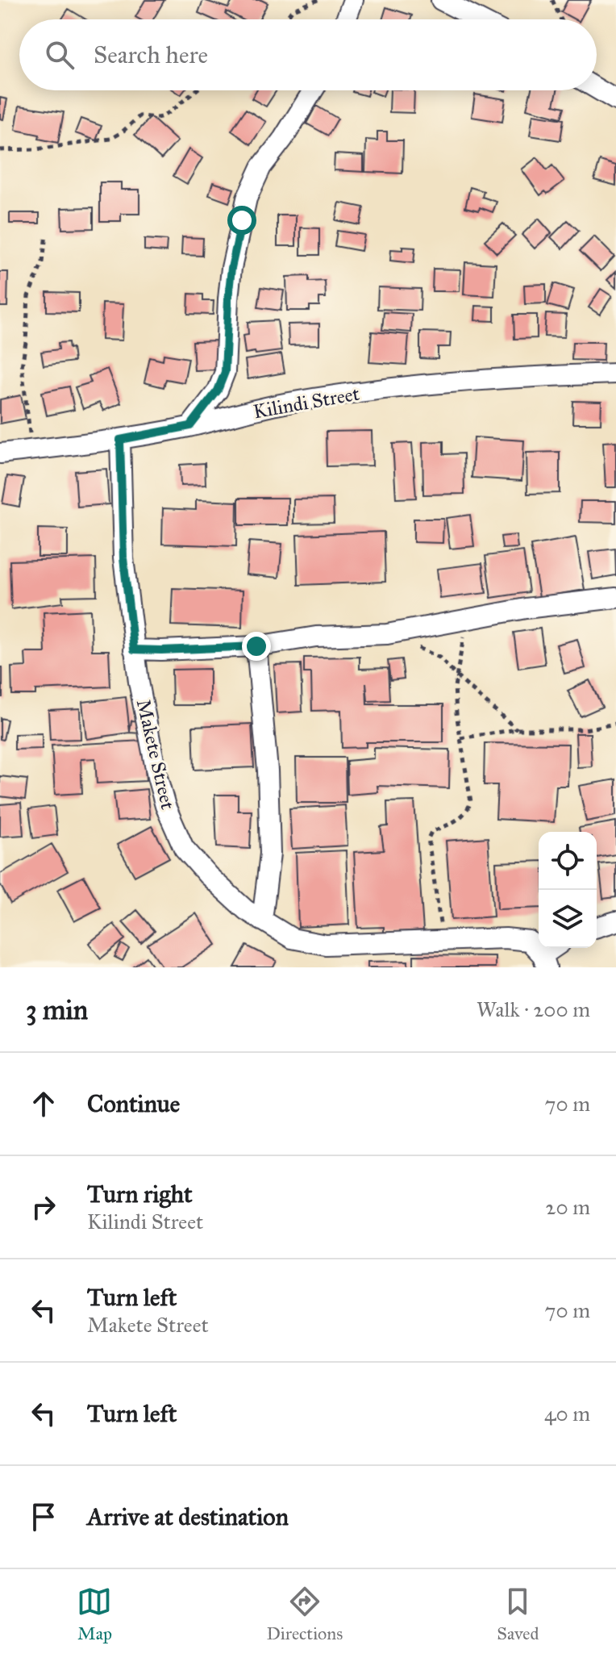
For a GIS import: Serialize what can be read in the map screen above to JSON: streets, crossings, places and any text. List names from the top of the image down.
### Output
{
  "streets": {
    "street": ["Kilindi Street", "Makete Street"]
  },
  "crossings": [
    ["Kilindi Street", "Makete Street"]
  ],
  "page": {
    "search": "Search here",
    "heading": ["3 min", "Walk · 200 m"],
    "list": [
      ["Continue", "70 m"],
      ["Turn right", "Kilindi Street", "20 m"],
      ["Turn left", "Makete Street", "70 m"],
      ["Turn left", "40 m"],
      "Arrive at destination"
    ],
    "nav": ["Map", "Directions", "Saved"]
  }
}
